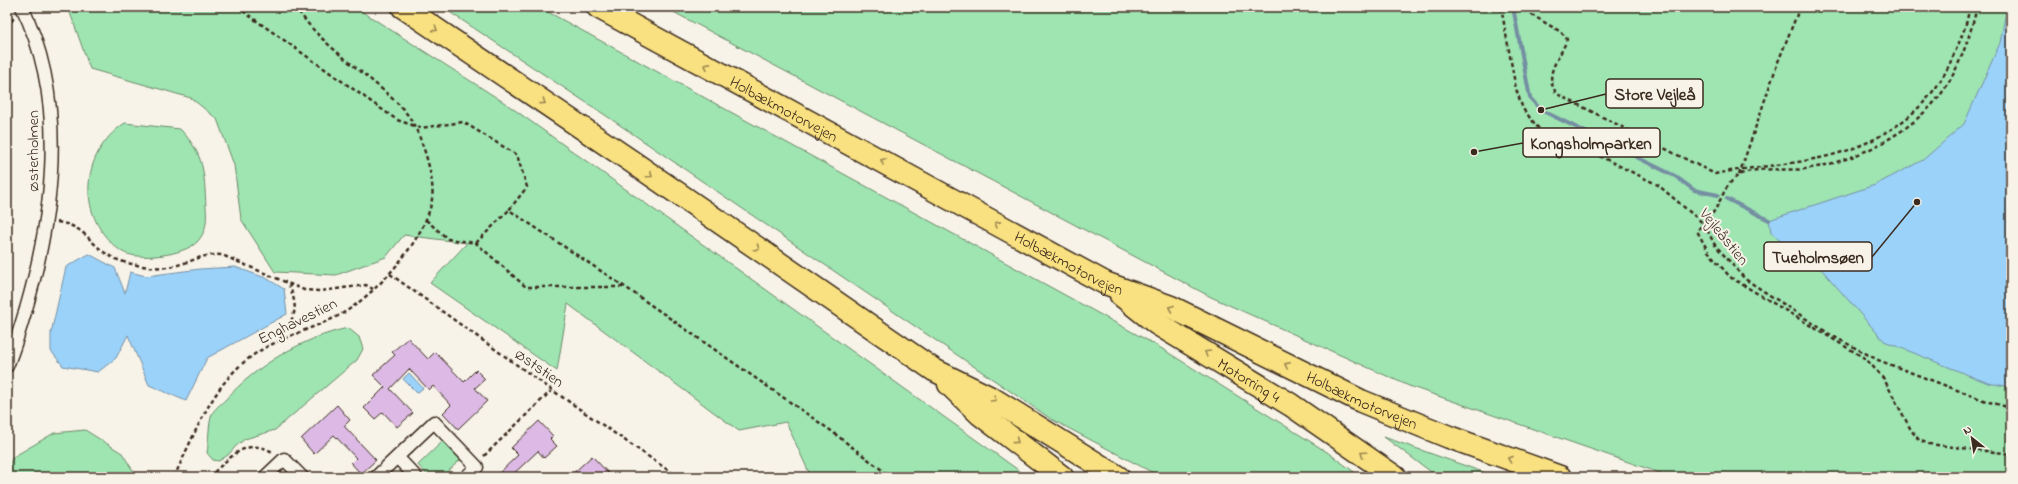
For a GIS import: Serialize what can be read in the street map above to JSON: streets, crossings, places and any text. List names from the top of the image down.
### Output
{
  "streets": {
    "highway": ["Holbækmotorvejen", "Motorring 4"],
    "street": ["Østerholmen"],
    "path": ["Vejleåstien", "Enghavestien", "Øststien"]
  },
  "crossings": [
    ["Holbækmotorvejen", "Motorring 4"],
    ["Enghavestien", "Øststien"]
  ],
  "places": ["Store Vejleå", "Kongsholmparken", "Tueholmsøen"],
  "north": "top left"
}
